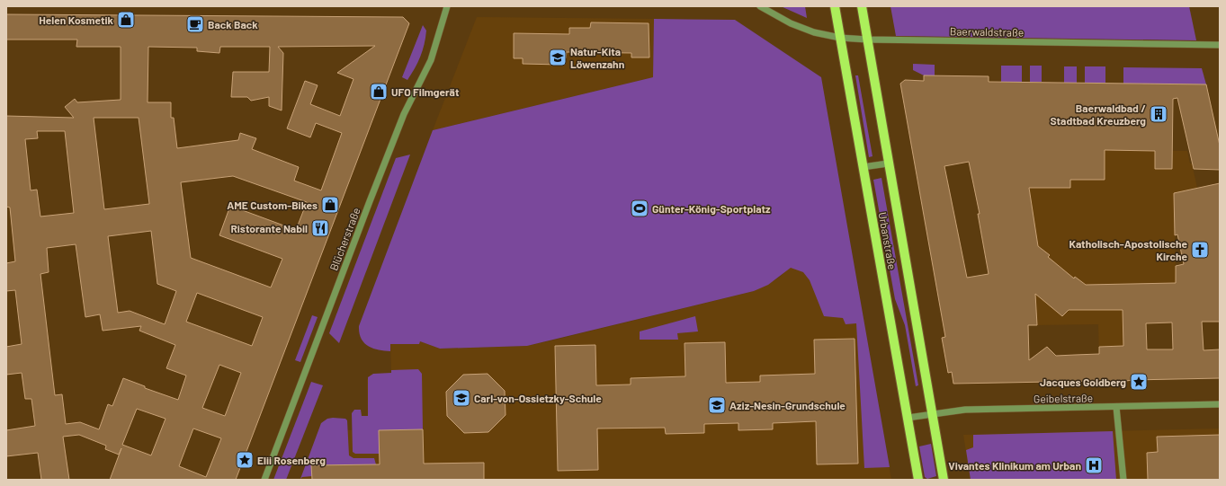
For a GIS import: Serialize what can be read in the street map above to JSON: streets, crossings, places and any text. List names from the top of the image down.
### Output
{
  "streets": {
    "main road": ["Urbanstraße"],
    "street": ["Baerwaldstraße", "Blücherstraße", "Geibelstraße"]
  },
  "crossings": [
    ["Baerwaldstraße", "Urbanstraße"],
    ["Urbanstraße", "Geibelstraße"]
  ],
  "places": {
    "shop": ["Helen Kosmetik", "UFO Filmgerät", "AME Custom-Bikes"],
    "cafe": ["Back Back"],
    "school or university": ["Natur-Kita Löwenzahn", "Carl-von-Ossietzky-Schule", "Aziz-Nesin-Grundschule"],
    "building": ["Baerwaldbad / Stadtbad Kreuzberg"],
    "sports": ["Günter-König-Sportplatz"],
    "restaurant": ["Ristorante Nabil"],
    "church": ["Katholisch-Apostolische Kirche"],
    "place": ["Jacques Goldberg", "Elii Rosenberg"],
    "hospital": ["Vivantes Klinikum am Urban"]
  }
}
